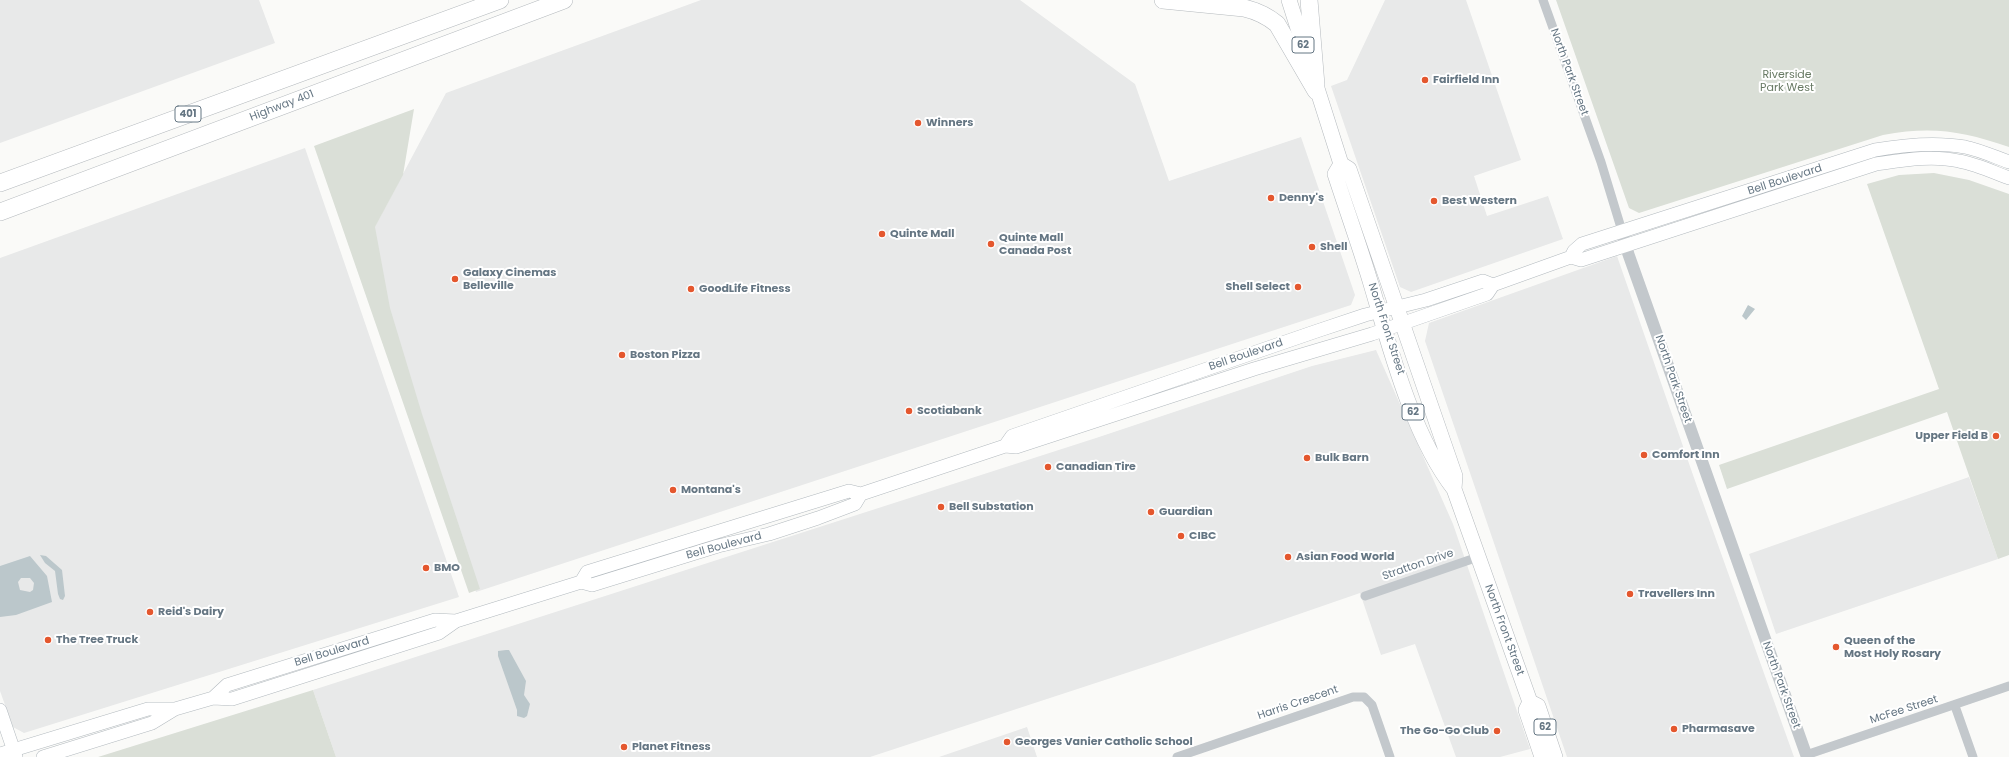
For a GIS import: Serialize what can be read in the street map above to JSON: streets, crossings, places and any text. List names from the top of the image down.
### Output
{
  "streets": {
    "highway": ["Highway 401", "401"],
    "main road": ["62", "Bell Boulevard", "North Front Street"],
    "street": [
      "North Park Street",
      "Stratton Drive",
      "Harris Crescent",
      "McFee Street"
    ]
  },
  "crossings": [
    ["North Park Street", "Bell Boulevard"],
    ["North Park Street", "McFee Street"],
    ["Bell Boulevard", "North Front Street"],
    ["North Front Street", "Stratton Drive"]
  ],
  "parks": ["Riverside Park West"],
  "places": [
    "Fairfield Inn",
    "Winners",
    "Denny's",
    "Best Western",
    "Quinte Mall",
    "Quinte Mall Canada Post",
    "Shell",
    "Galaxy Cinemas Belleville",
    "Shell Select",
    "GoodLife Fitness",
    "Boston Pizza",
    "Scotiabank",
    "Upper Field B",
    "Comfort Inn",
    "Bulk Barn",
    "Canadian Tire",
    "Montana's",
    "Bell Substation",
    "Guardian",
    "CIBC",
    "Asian Food World",
    "BMO",
    "Travellers Inn",
    "Reid's Dairy",
    "The Tree Truck",
    "Queen of the Most Holy Rosary",
    "Pharmasave",
    "The Go-Go Club",
    "Georges Vanier Catholic School",
    "Planet Fitness"
  ]
}
